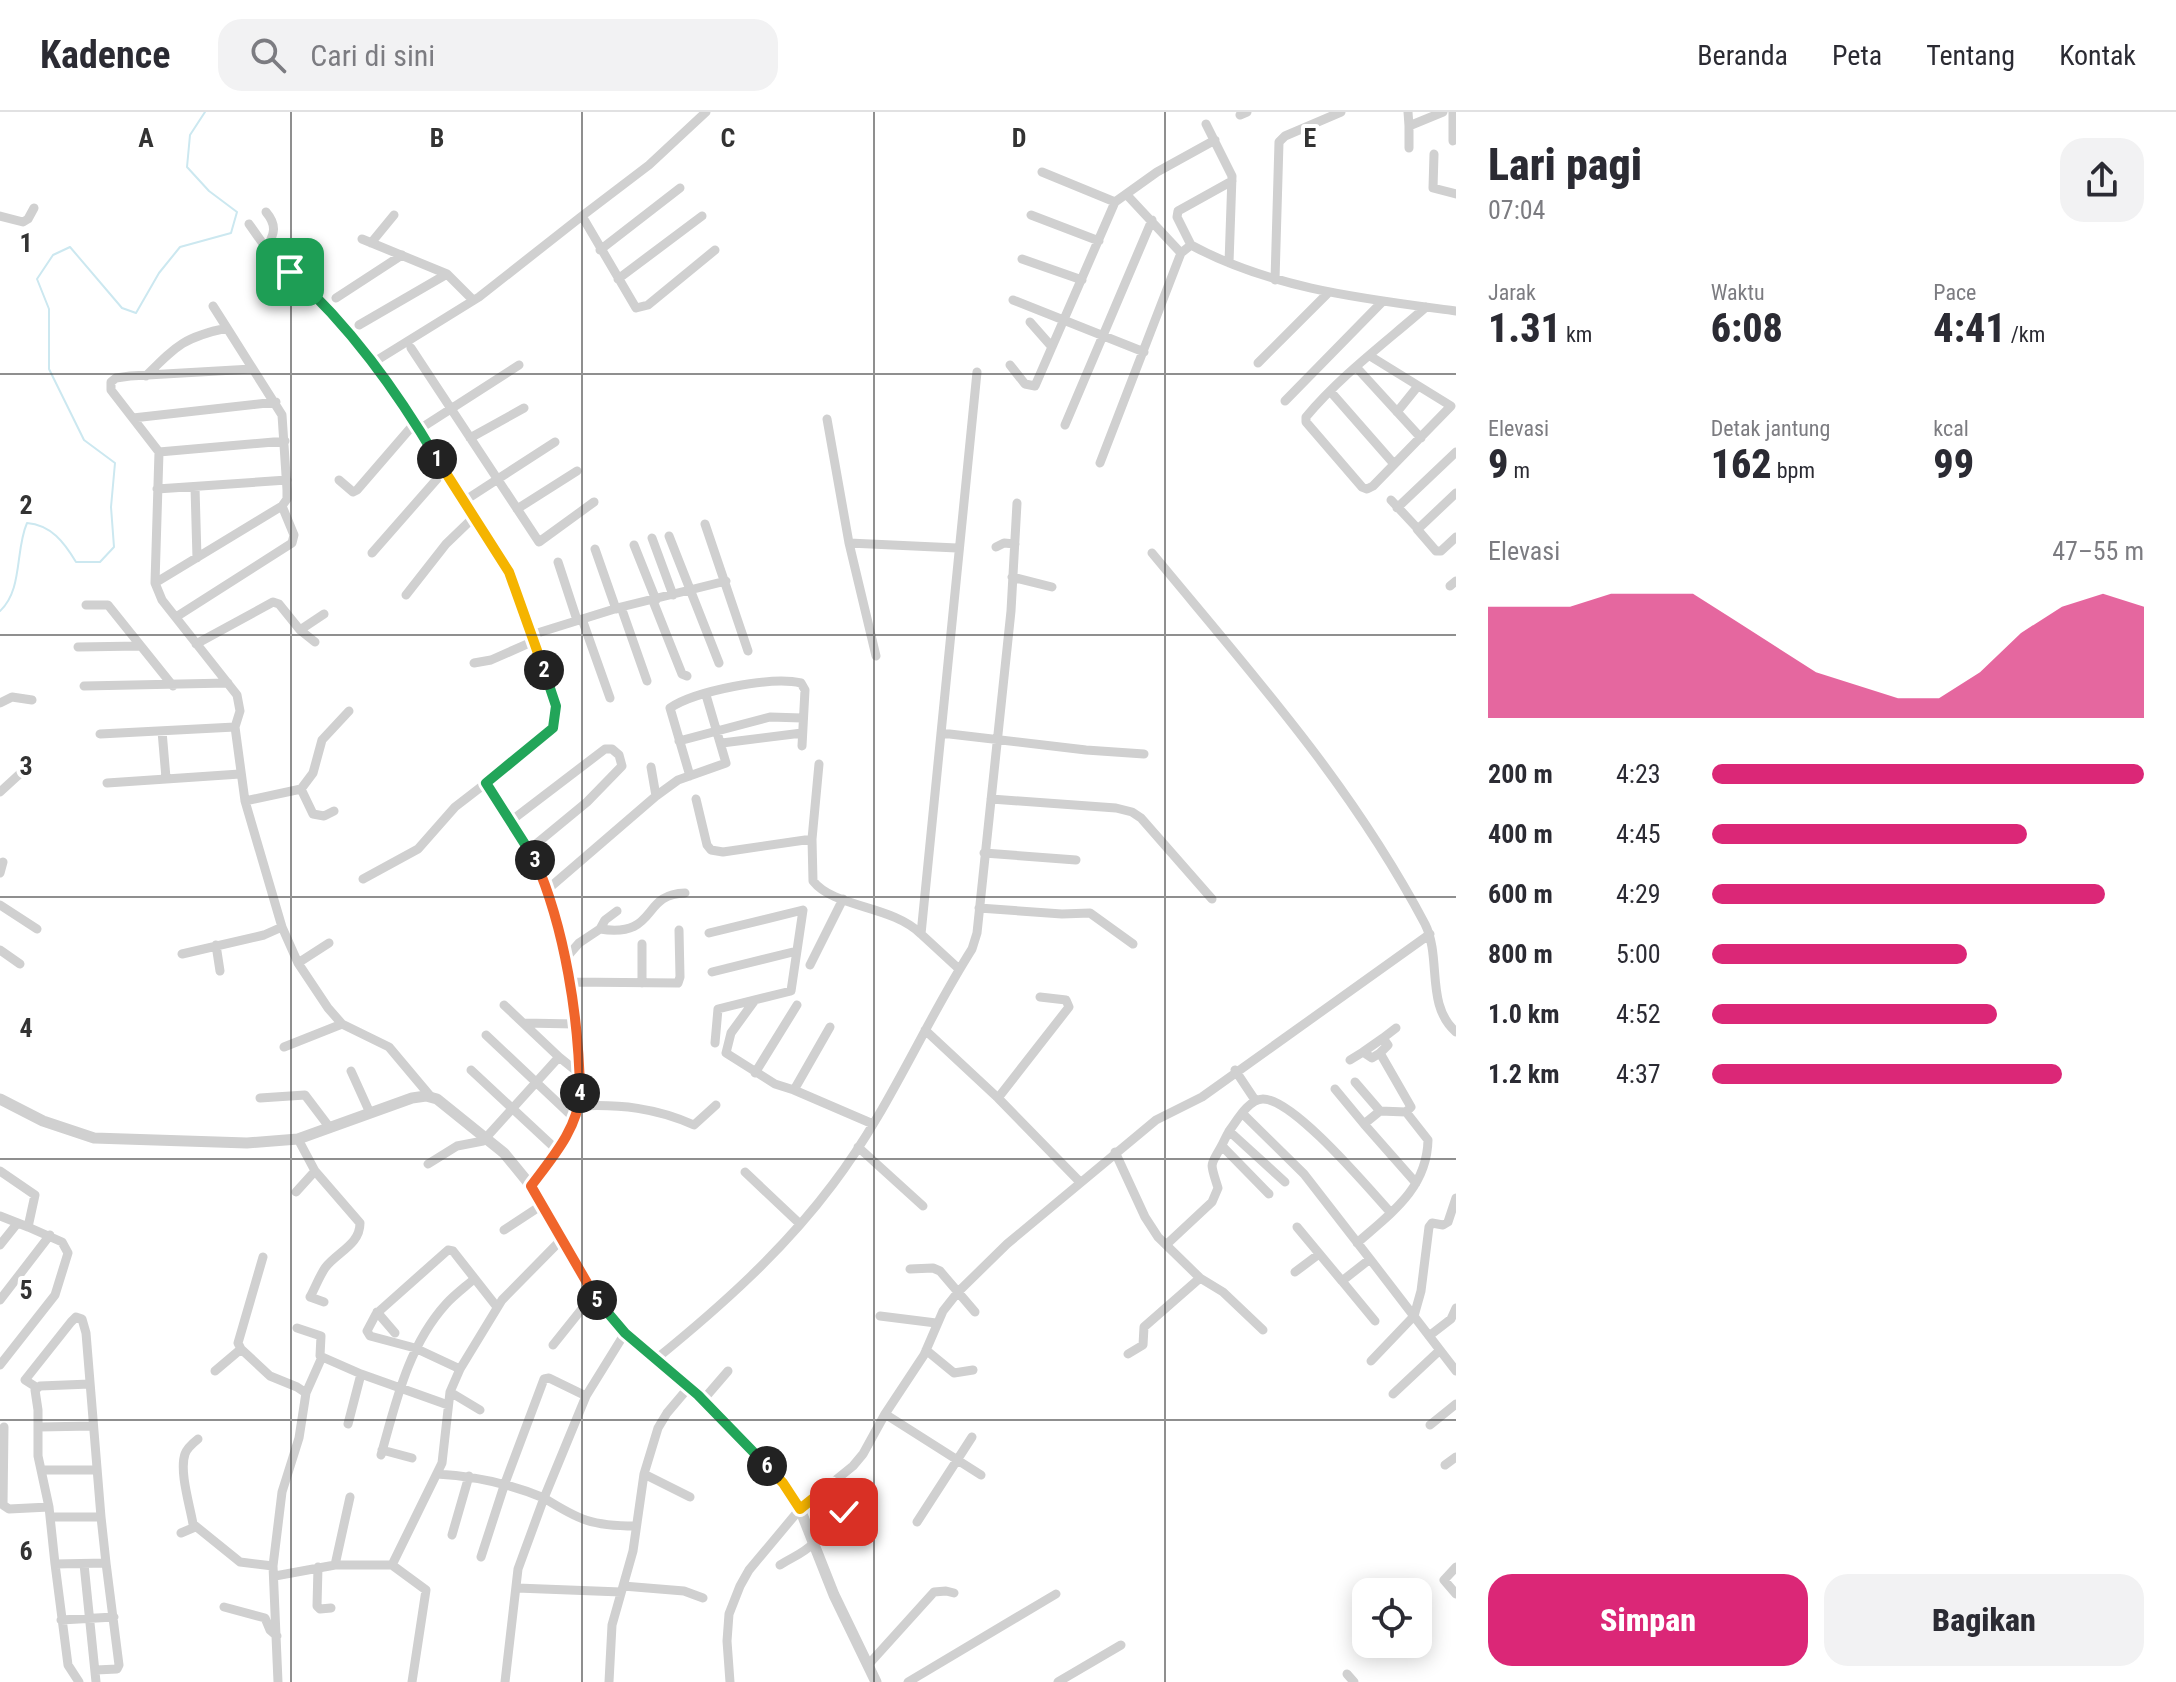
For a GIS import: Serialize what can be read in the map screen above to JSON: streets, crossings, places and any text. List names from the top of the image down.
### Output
{
  "page": {
    "header": "Kadence",
    "search": "Cari di sini",
    "nav": [
      "Beranda",
      "Peta",
      "Tentang",
      "Kontak"
    ],
    "heading": ["Lari pagi", "07:04"],
    "stats": [
      ["Jarak", "1.31 km"],
      ["Waktu", "6:08"],
      ["Pace", "4:41 /km"],
      ["Elevasi", "9 m"],
      ["Detak jantung", "162 bpm"],
      ["kcal", "99"]
    ],
    "pins": [
      "1",
      "2",
      "3",
      "4",
      "5",
      "6"
    ],
    "chart": ["Elevasi", "47–55 m"],
    "list": [
      {
        "name": "200 m",
        "note": "4:23"
      },
      {
        "name": "400 m",
        "note": "4:45"
      },
      {
        "name": "600 m",
        "note": "4:29"
      },
      {
        "name": "800 m",
        "note": "5:00"
      },
      {
        "name": "1.0 km",
        "note": "4:52"
      },
      {
        "name": "1.2 km",
        "note": "4:37"
      }
    ],
    "buttons": ["Simpan", "Bagikan"]
  },
  "grid": {
    "columns": [
      "A",
      "B",
      "C",
      "D",
      "E"
    ],
    "rows": [
      "1",
      "2",
      "3",
      "4",
      "5",
      "6"
    ]
  }
}
